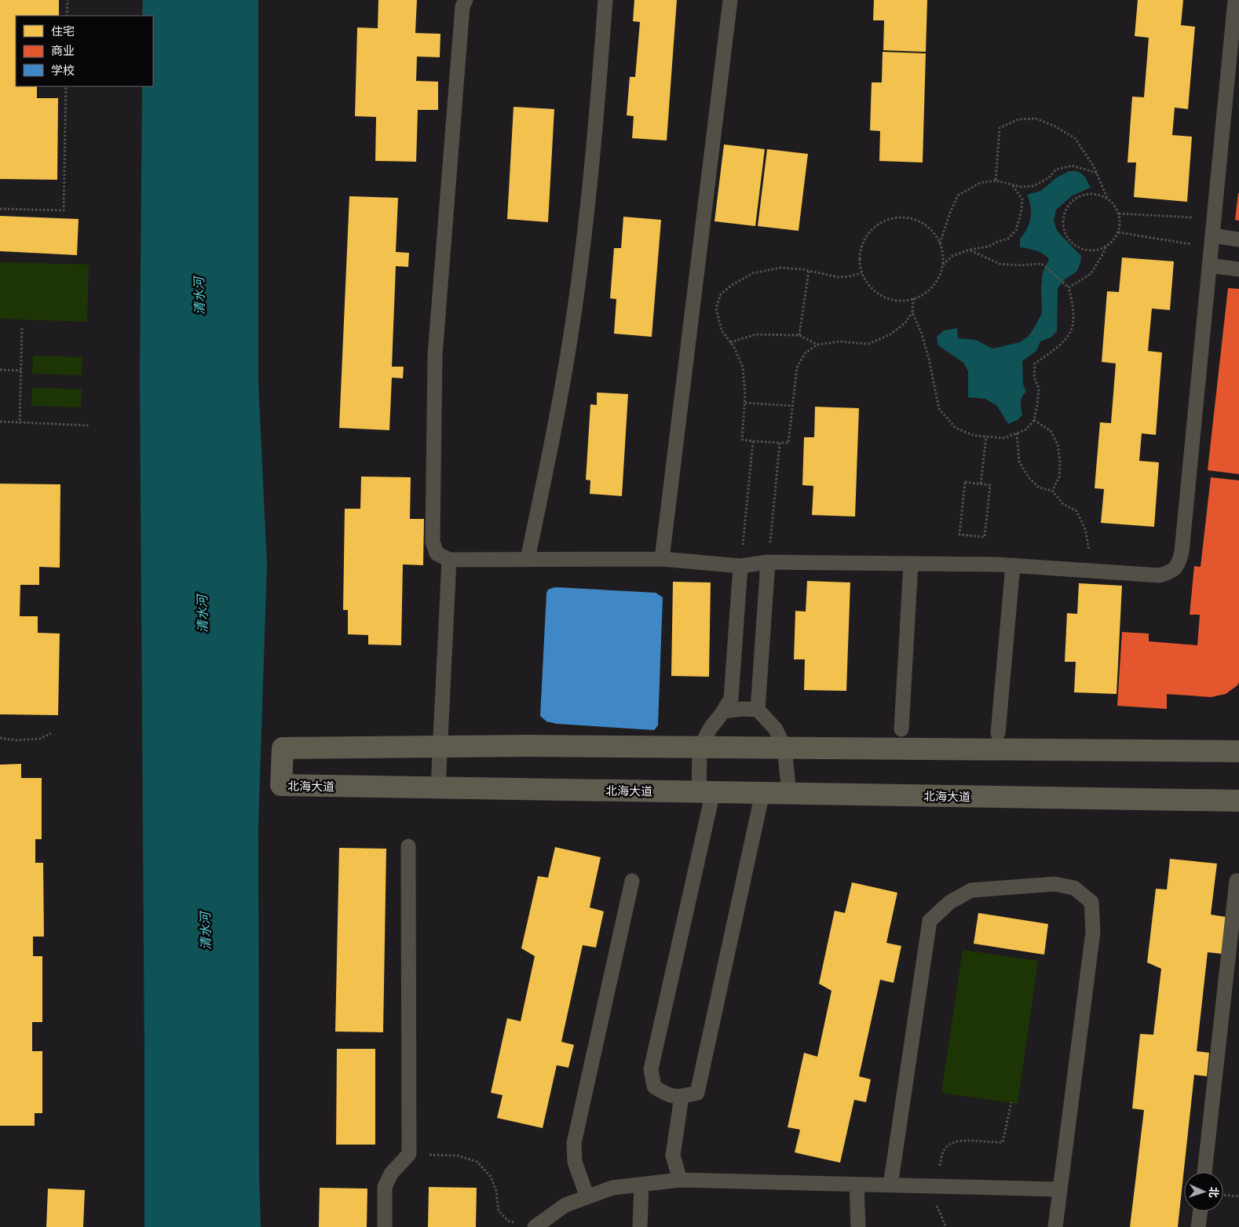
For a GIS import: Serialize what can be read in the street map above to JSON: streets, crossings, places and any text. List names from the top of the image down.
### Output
{
  "streets": {
    "street": ["北海大道"]
  },
  "water": ["清水河"],
  "legend": ["住宅", "商业", "学校"],
  "north": "right"
}
